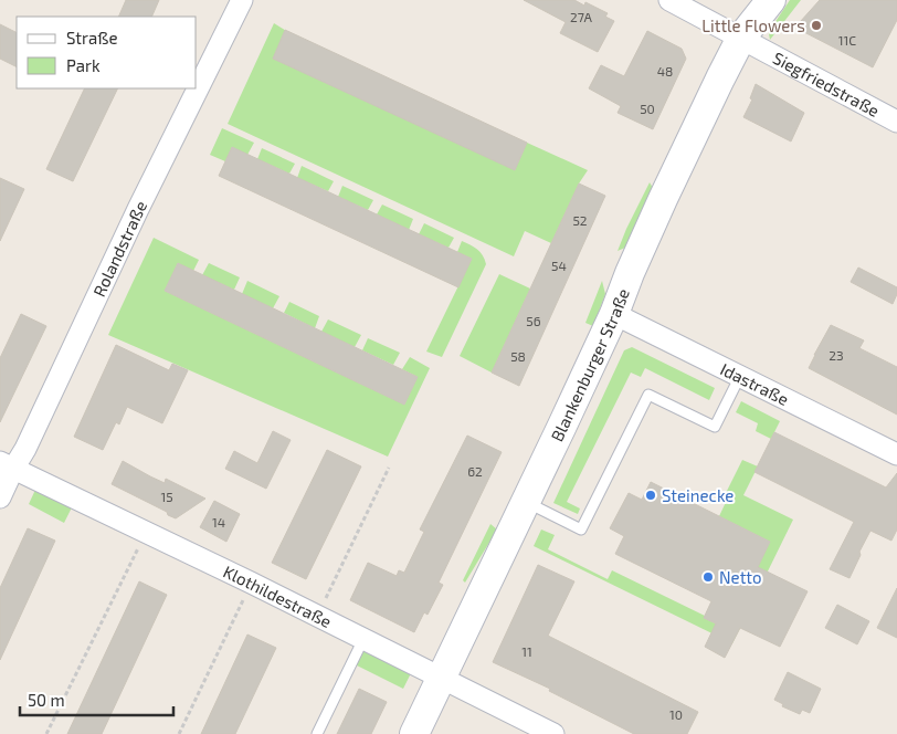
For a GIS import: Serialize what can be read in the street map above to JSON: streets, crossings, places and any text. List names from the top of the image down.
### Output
{
  "streets": {
    "main road": ["Blankenburger Straße"],
    "street": [
      "Siegfriedstraße",
      "Rolandstraße",
      "Idastraße",
      "Klothildestraße"
    ]
  },
  "crossings": [
    ["Siegfriedstraße", "Blankenburger Straße"],
    ["Rolandstraße", "Klothildestraße"],
    ["Blankenburger Straße", "Idastraße"],
    ["Blankenburger Straße", "Klothildestraße"]
  ],
  "places": ["Little Flowers", "Steinecke", "Netto"],
  "house_numbers": [
    "27A",
    "11C",
    "48",
    "50",
    "52",
    "54",
    "56",
    "23",
    "58",
    "62",
    "15",
    "14",
    "11",
    "10"
  ],
  "legend": ["Straße", "Park"],
  "scale_bar": "50 m"
}
